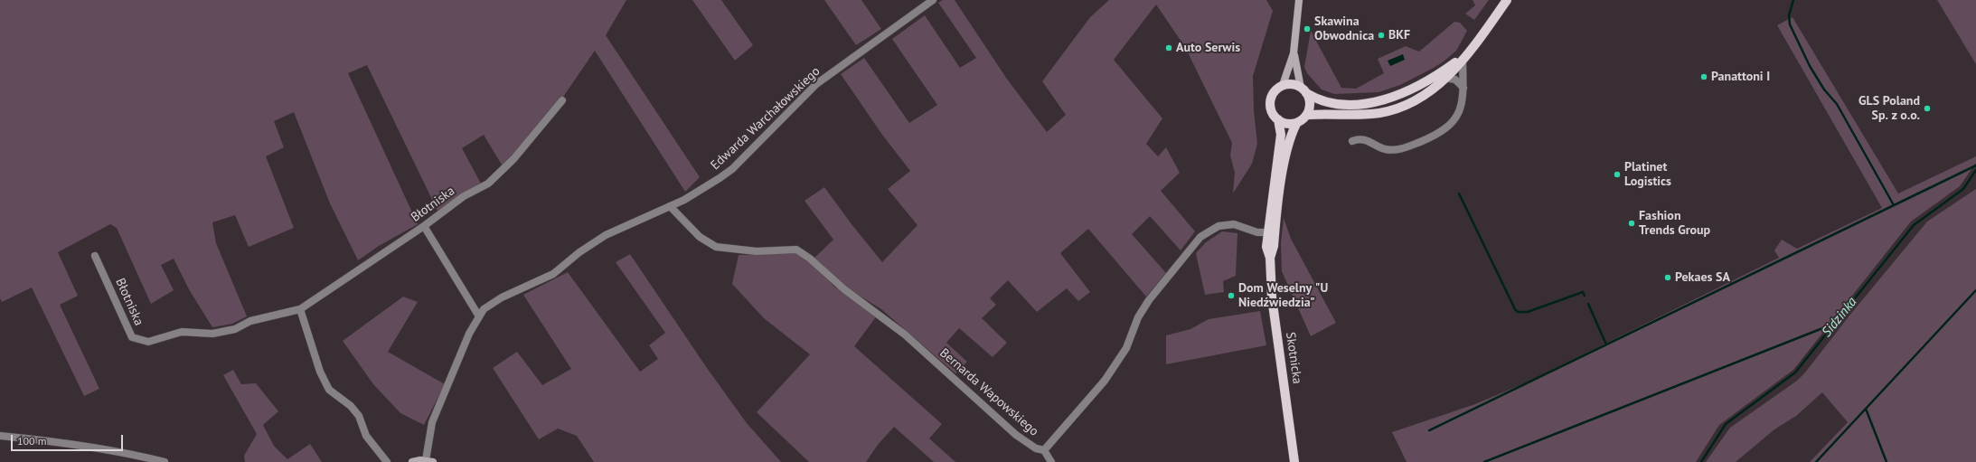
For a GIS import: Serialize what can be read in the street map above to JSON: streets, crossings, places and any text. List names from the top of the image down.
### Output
{
  "streets": {
    "main road": ["Skotnicka"],
    "street": ["Edwarda Warchałowskiego", "Błotniska", "Bernarda Wapowskiego"]
  },
  "crossings": [
    ["Edwarda Warchałowskiego", "Bernarda Wapowskiego"],
    ["Skotnicka", "Bernarda Wapowskiego"]
  ],
  "water": ["Sidzinka"],
  "places": [
    "Skawina Obwodnica",
    "BKF",
    "Auto Serwis",
    "Panattoni I",
    "GLS Poland Sp. z o.o.",
    "Platinet Logistics",
    "Fashion Trends Group",
    "Pekaes SA",
    "Dom Weselny \"U Niedźwiedzia\""
  ],
  "scale_bar": "100 m"
}
